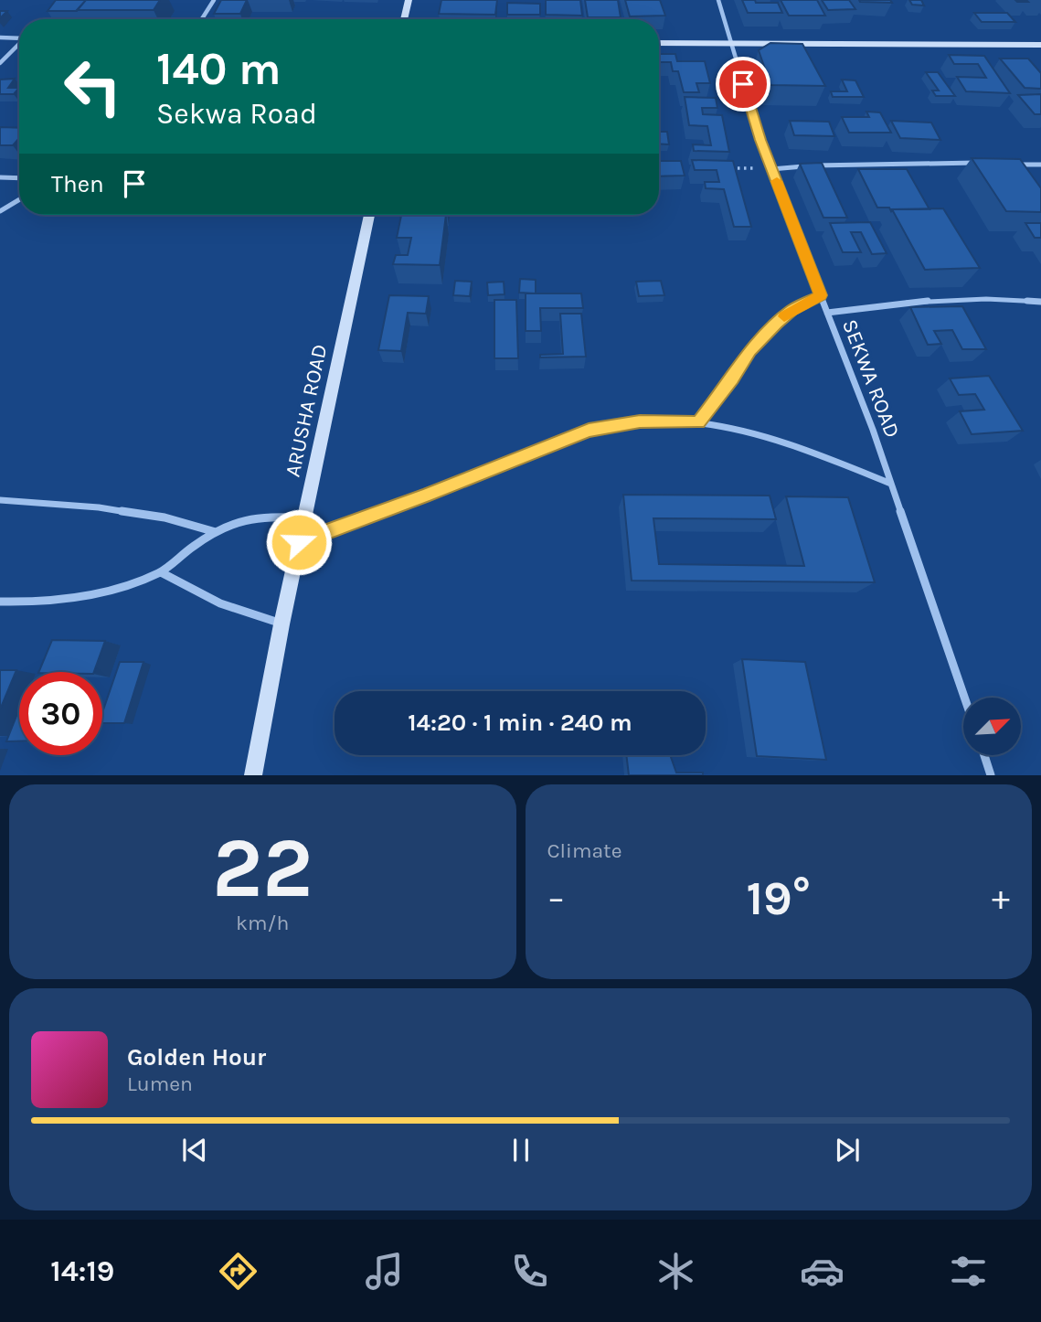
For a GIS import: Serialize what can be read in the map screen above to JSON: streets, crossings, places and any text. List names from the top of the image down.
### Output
{
  "streets": {
    "main road": ["ARUSHA ROAD"],
    "street": ["SEKWA ROAD"]
  },
  "north": "top right",
  "page": {
    "turn": ["140 m", "Sekwa Road"],
    "then": "Then",
    "limit": "30",
    "trip": "14:20 · 1 min · 240 m",
    "tile": [
      ["22", "km/h"],
      "Climate"
    ],
    "heat": ["−", "19°", "+"],
    "song": ["Golden Hour", "Lumen"],
    "tabs": "14:19"
  }
}
